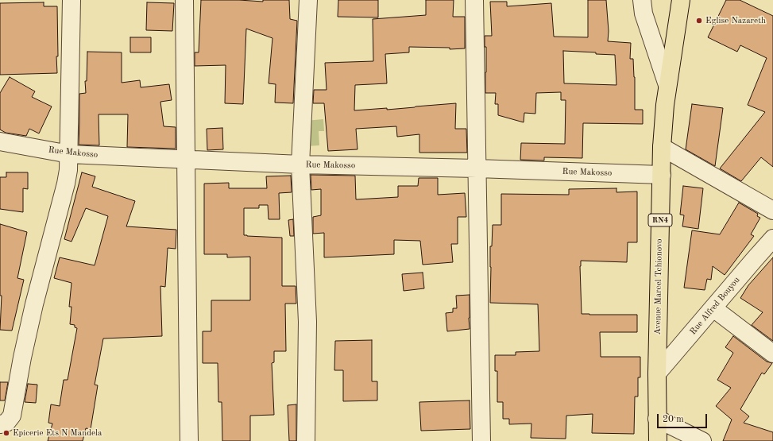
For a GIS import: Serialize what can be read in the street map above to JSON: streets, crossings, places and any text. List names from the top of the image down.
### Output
{
  "streets": {
    "highway": ["RN4", "Avenue Marcel Tchionovo"],
    "street": ["Rue Makosso", "Rue Alfred Bouyou"]
  },
  "crossings": [
    ["Rue Makosso", "Avenue Marcel Tchionovo"],
    ["Avenue Marcel Tchionovo", "Rue Alfred Bouyou"]
  ],
  "places": ["Eglise Nazareth", "Epicerie Ets N Mandela"],
  "scale_bar": "20 m"
}
